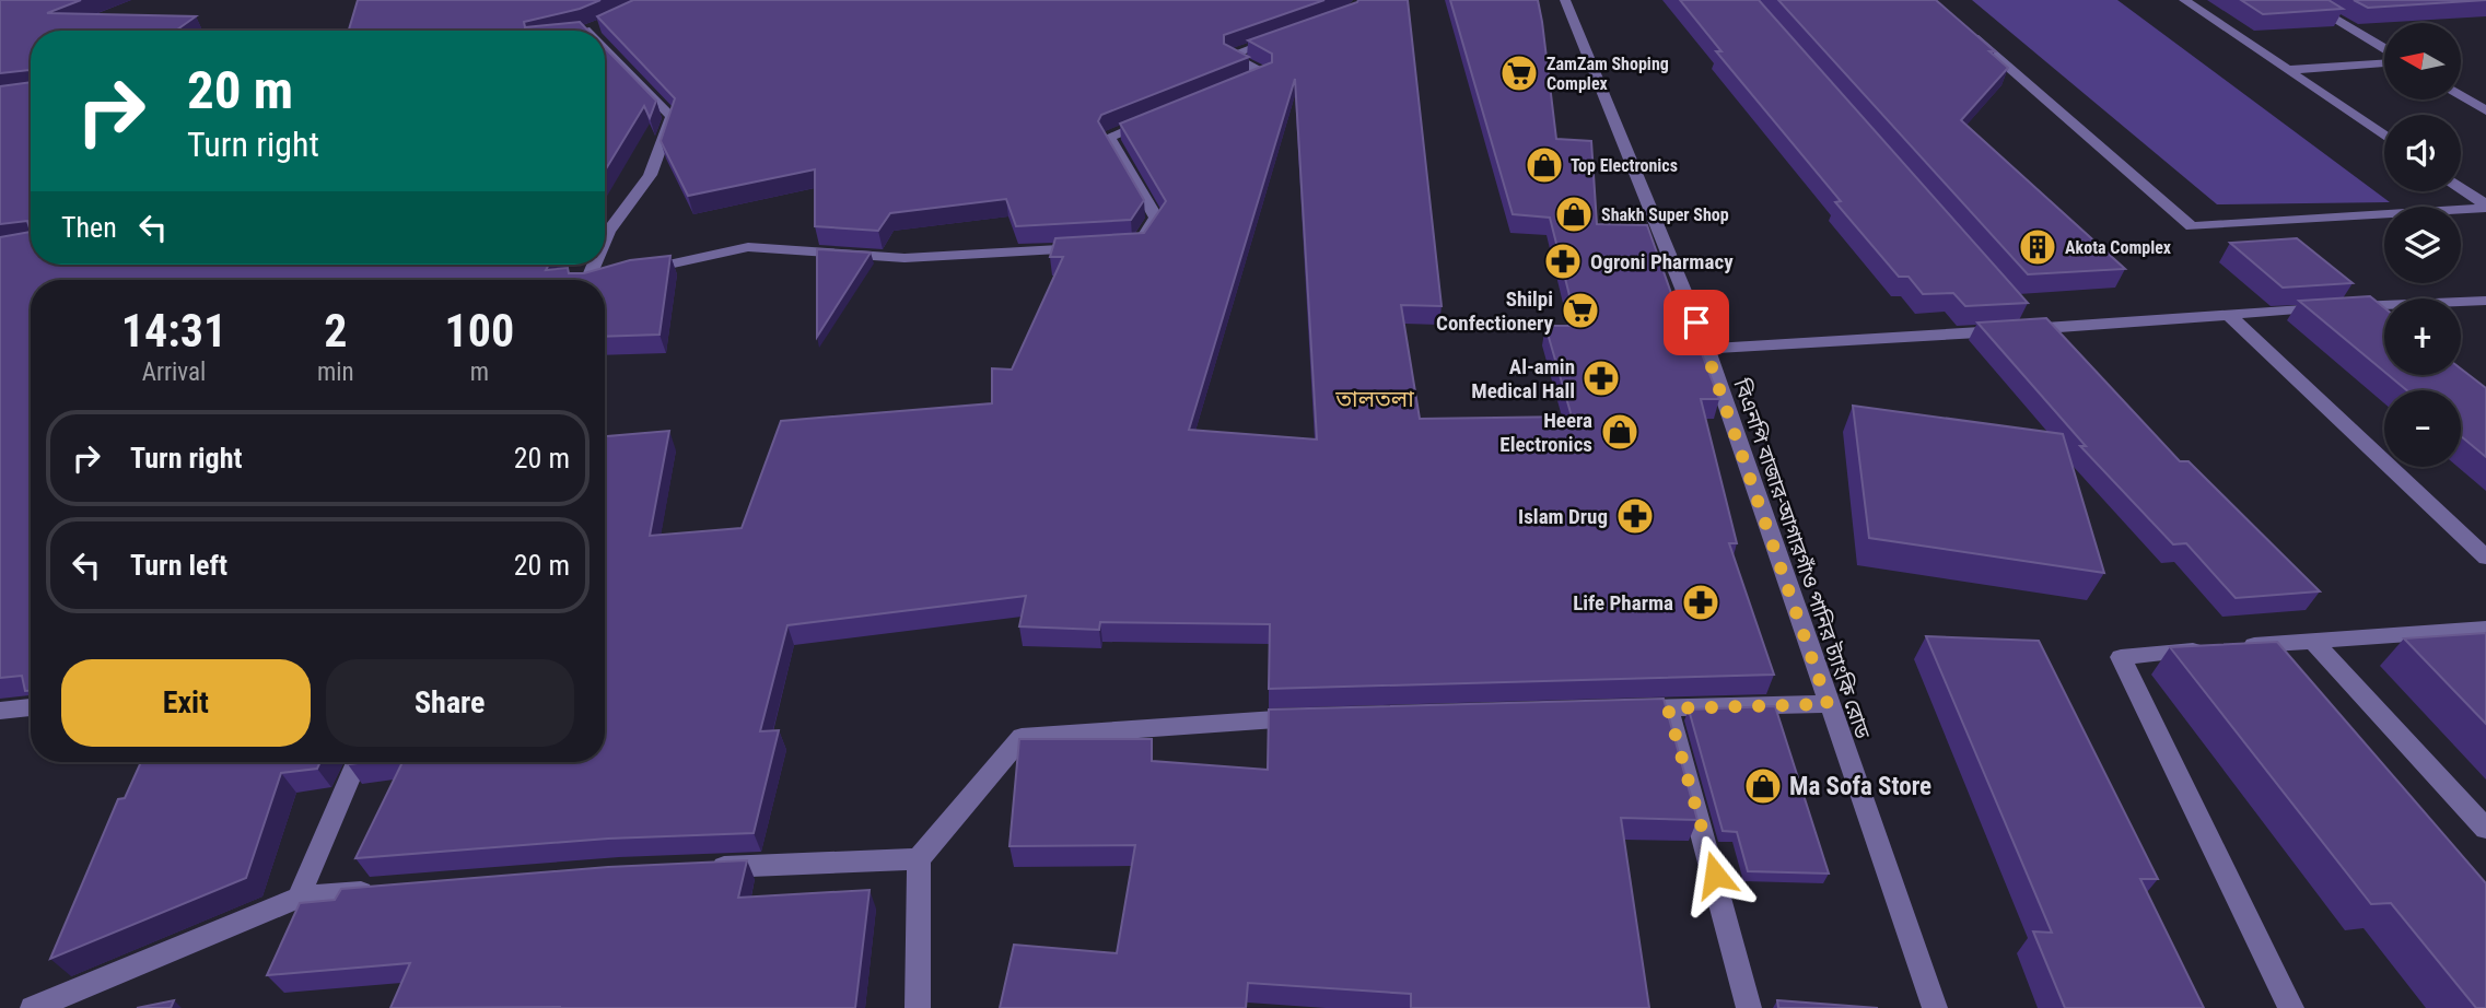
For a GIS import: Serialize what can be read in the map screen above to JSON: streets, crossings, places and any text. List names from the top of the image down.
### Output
{
  "streets": {
    "street": ["বিএনপি বাজার-আগারগাঁও পানির ট্যাংকি রোড"]
  },
  "districts": ["তালতলা"],
  "places": {
    "supermarket": ["ZamZam Shoping Complex", "Shilpi Confectionery"],
    "shop": [
      "Top Electronics",
      "Shakh Super Shop",
      "Heera Electronics",
      "Ma Sofa Store"
    ],
    "building": ["Akota Complex"],
    "pharmacy": [
      "Ogroni Pharmacy",
      "Al-amin Medical Hall",
      "Islam Drug",
      "Life Pharma"
    ]
  },
  "north": "left",
  "page": {
    "map_buttons": ["+", "−"],
    "turn": ["20 m", "Turn right"],
    "then": "Then",
    "eta": [
      "14:31",
      "Arrival",
      "2",
      "min",
      "100",
      "m"
    ],
    "list": [
      {
        "name": "Turn right",
        "value": "20 m"
      },
      {
        "name": "Turn left",
        "value": "20 m"
      }
    ],
    "buttons": ["Exit", "Share"]
  }
}
